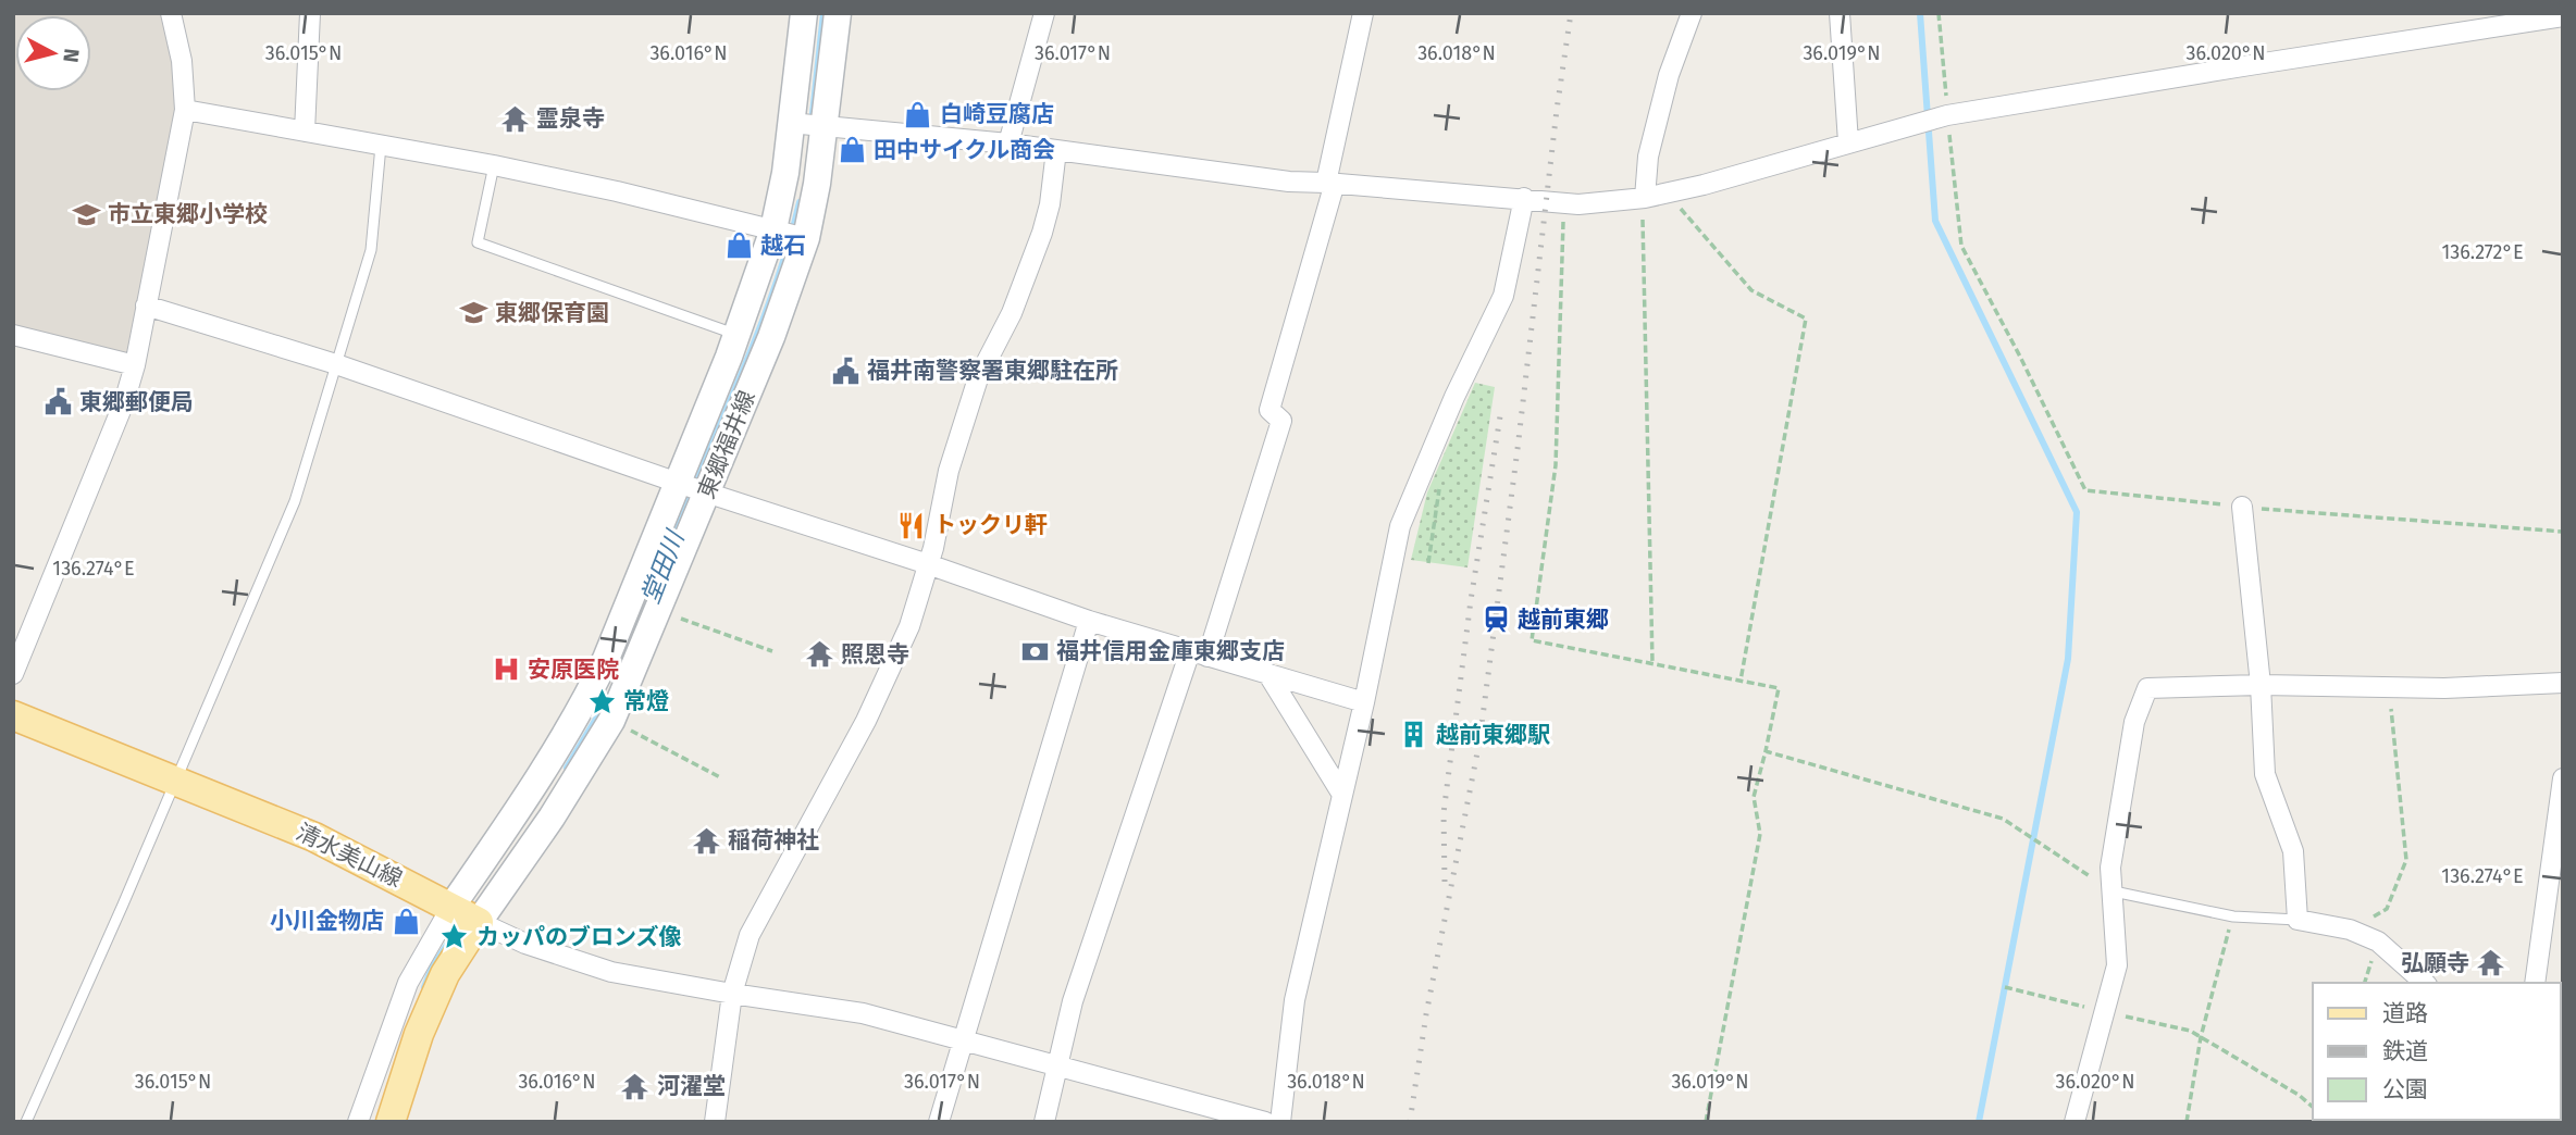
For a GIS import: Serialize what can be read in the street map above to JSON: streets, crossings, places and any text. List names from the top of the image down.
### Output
{
  "streets": {
    "main road": ["東郷福井線", "清水美山線"]
  },
  "crossings": [
    ["東郷福井線", "清水美山線"]
  ],
  "water": ["堂田川"],
  "places": {
    "shop": [
      "白崎豆腐店",
      "田中サイクル商会",
      "越石",
      "小川金物店"
    ],
    "temple": [
      "霊泉寺",
      "照恩寺",
      "稲荷神社",
      "弘願寺",
      "河濯堂"
    ],
    "school or university": ["市立東郷小学校", "東郷保育園"],
    "public building": ["福井南警察署東郷駐在所", "東郷郵便局"],
    "restaurant": ["トックリ軒"],
    "station": ["越前東郷"],
    "bank": ["福井信用金庫東郷支店"],
    "hospital": ["安原医院"],
    "place": ["常燈", "カッパのブロンズ像"],
    "building": ["越前東郷駅"]
  },
  "legend": ["道路", "鉄道", "公園"],
  "north": "right",
  "coordinates": [
    "36.015°N",
    "36.016°N",
    "36.017°N",
    "36.018°N",
    "36.019°N",
    "36.020°N",
    "136.272°E",
    "136.274°E"
  ]
}
